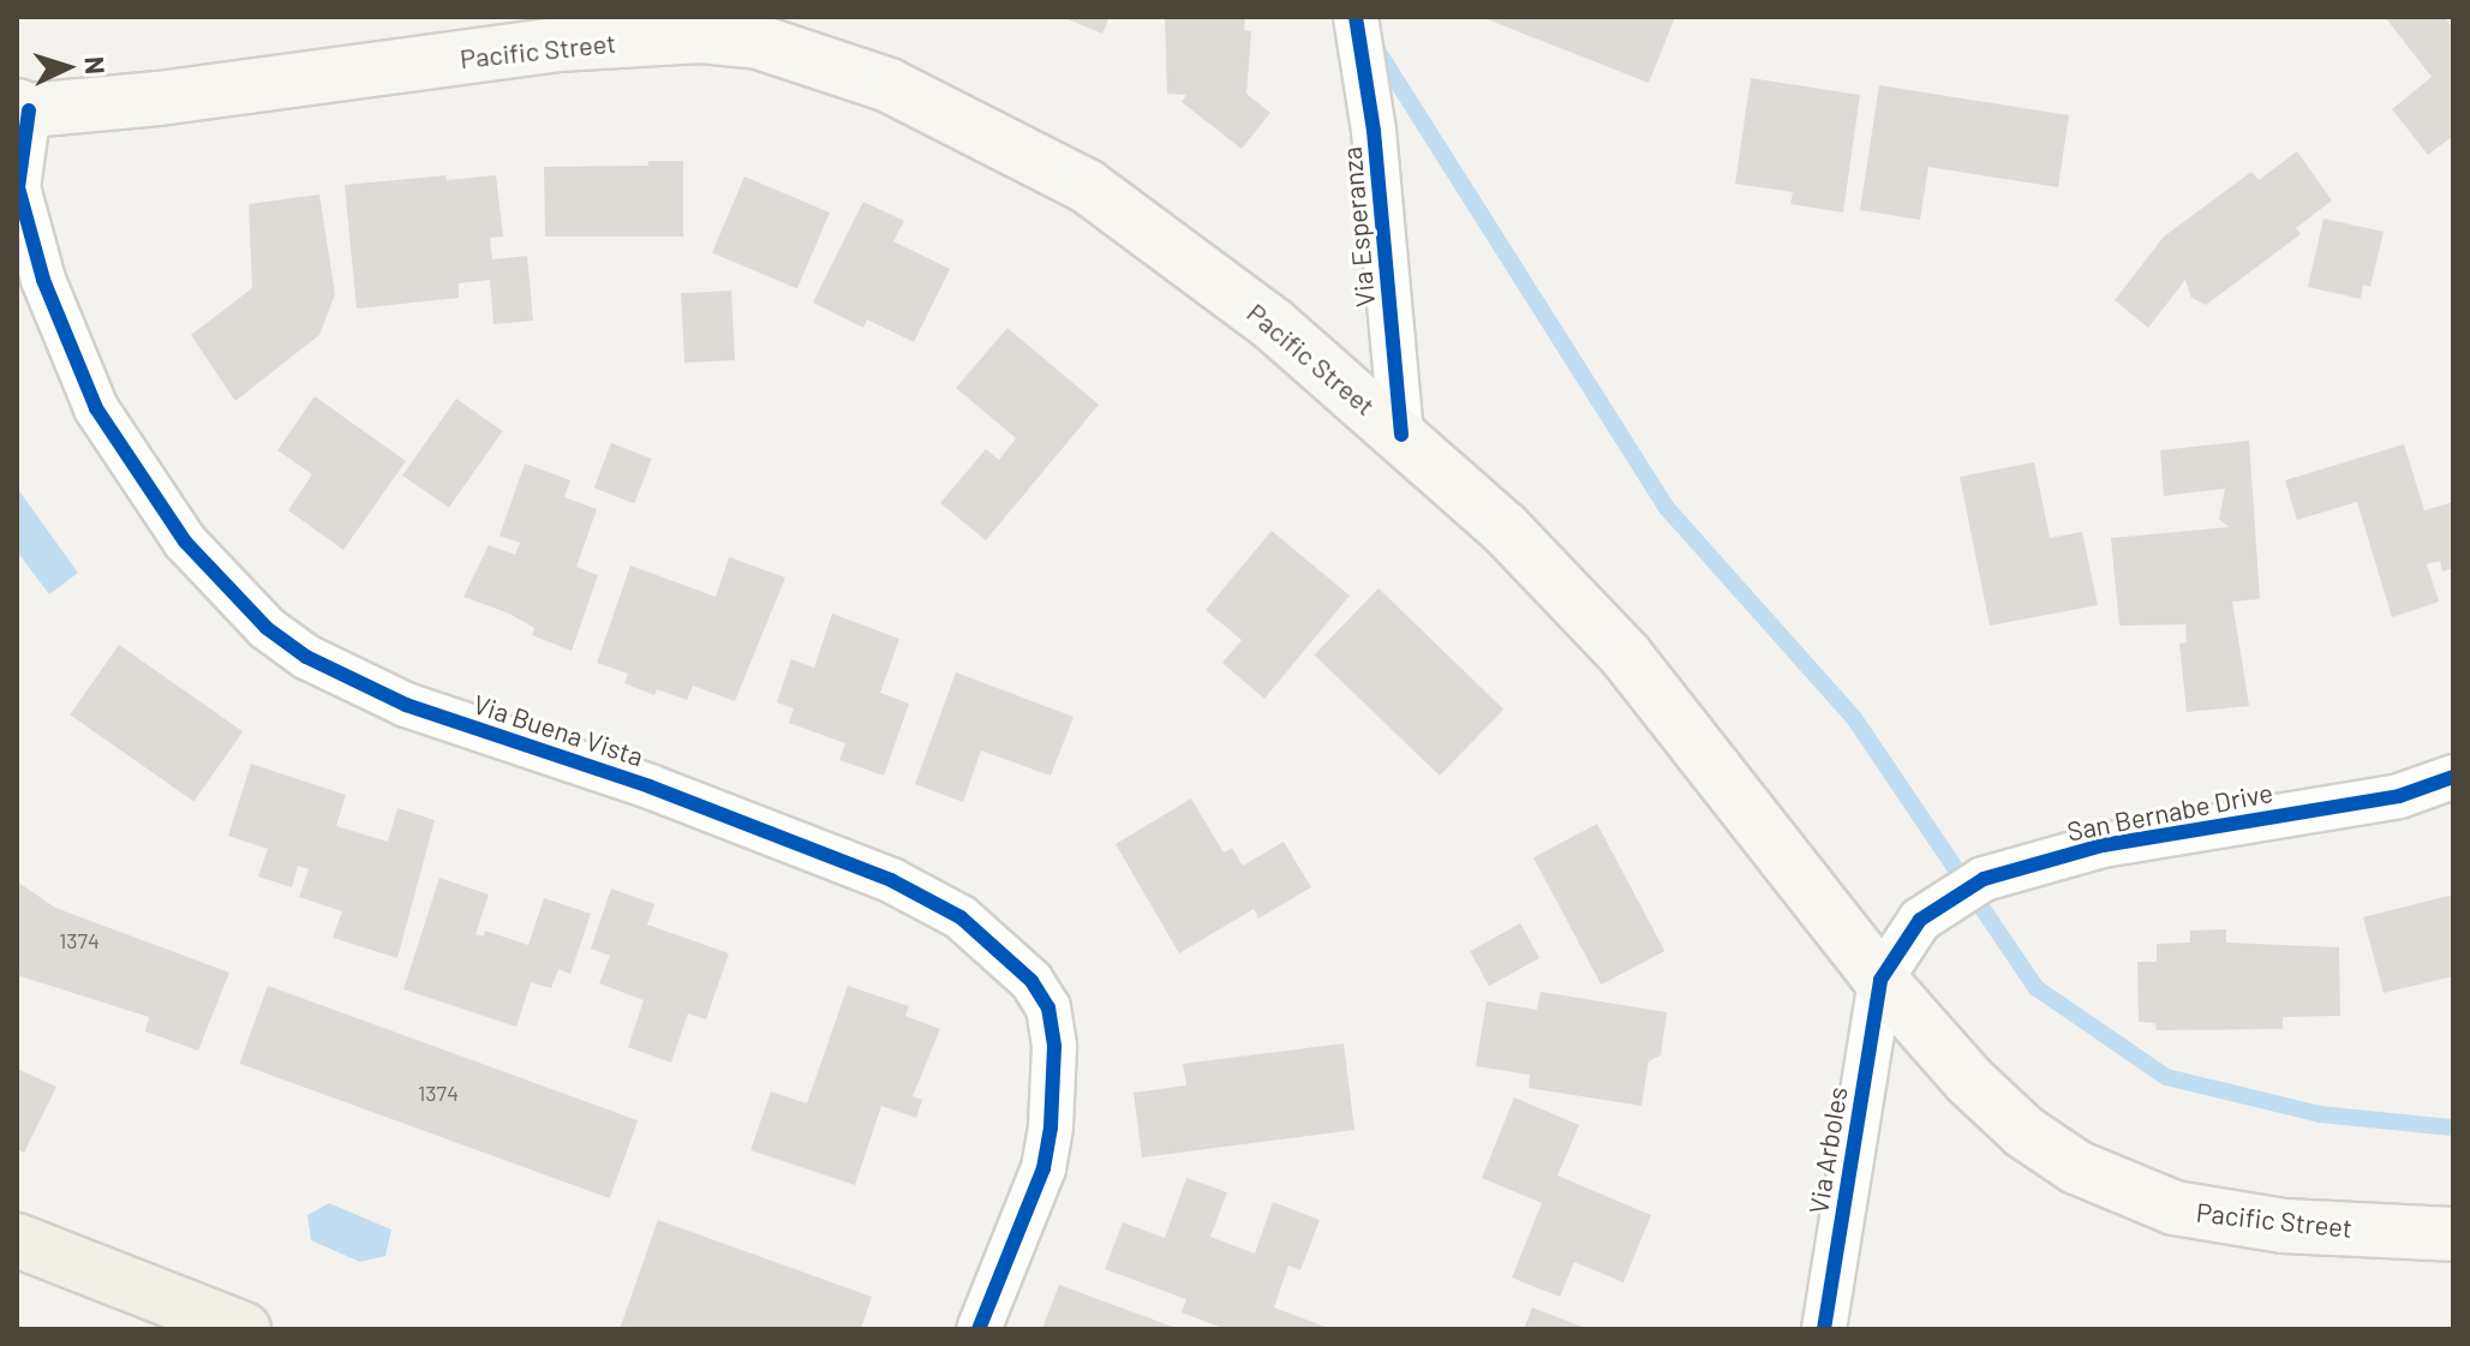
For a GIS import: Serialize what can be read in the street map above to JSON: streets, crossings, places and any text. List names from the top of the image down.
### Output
{
  "streets": {
    "main road": ["Pacific Street"],
    "street": [
      "Via Esperanza",
      "Via Buena Vista",
      "San Bernabe Drive",
      "Via Arboles"
    ]
  },
  "crossings": [
    ["Pacific Street", "Via Esperanza"],
    ["Pacific Street", "Via Buena Vista"],
    ["Pacific Street", "San Bernabe Drive"],
    ["Pacific Street", "Via Arboles"],
    ["San Bernabe Drive", "Via Arboles"]
  ],
  "house_numbers": ["1374", "1374"],
  "north": "right"
}
